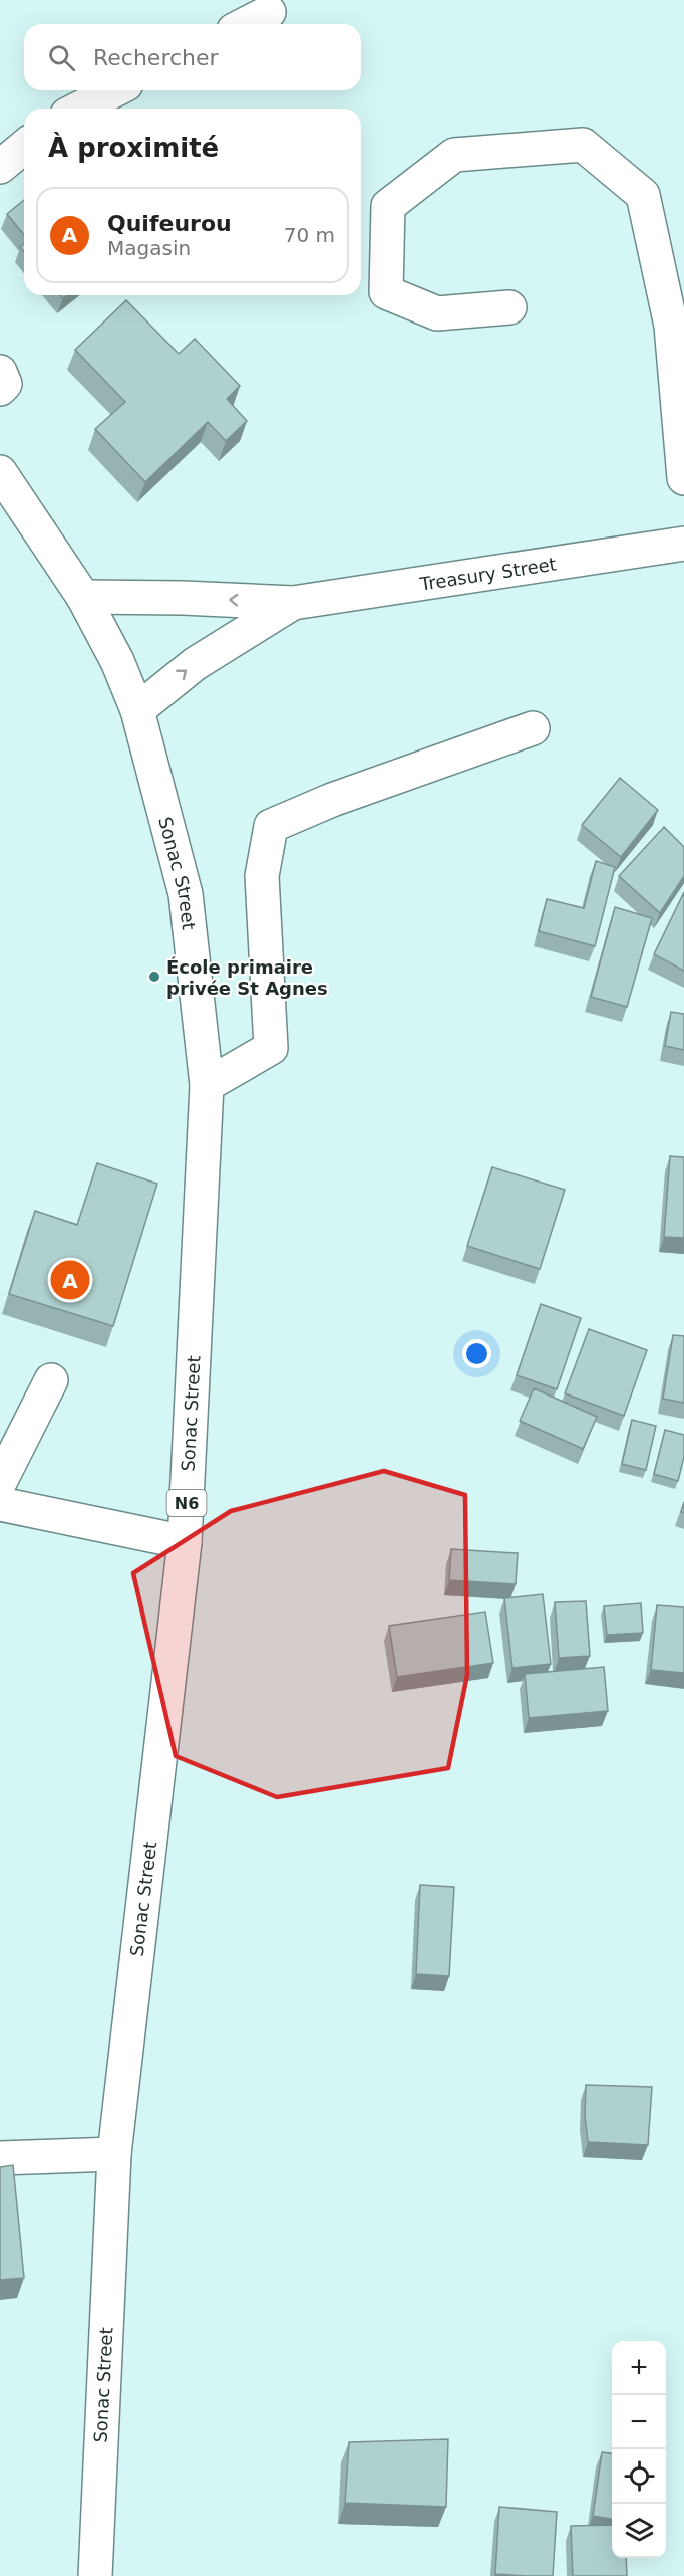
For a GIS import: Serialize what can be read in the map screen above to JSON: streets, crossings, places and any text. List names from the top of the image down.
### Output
{
  "streets": {
    "main road": ["Treasury Street", "Sonac Street", "N6"]
  },
  "crossings": [
    ["Treasury Street", "Sonac Street"]
  ],
  "places": ["École primaire privée St Agnes"],
  "page": {
    "search": "Rechercher",
    "heading": "À proximité",
    "list": [
      {
        "mark": "A",
        "name": "Quifeurou",
        "note": "Magasin",
        "value": "70 m"
      }
    ],
    "pins": "A",
    "map_buttons": ["+", "−"]
  }
}
